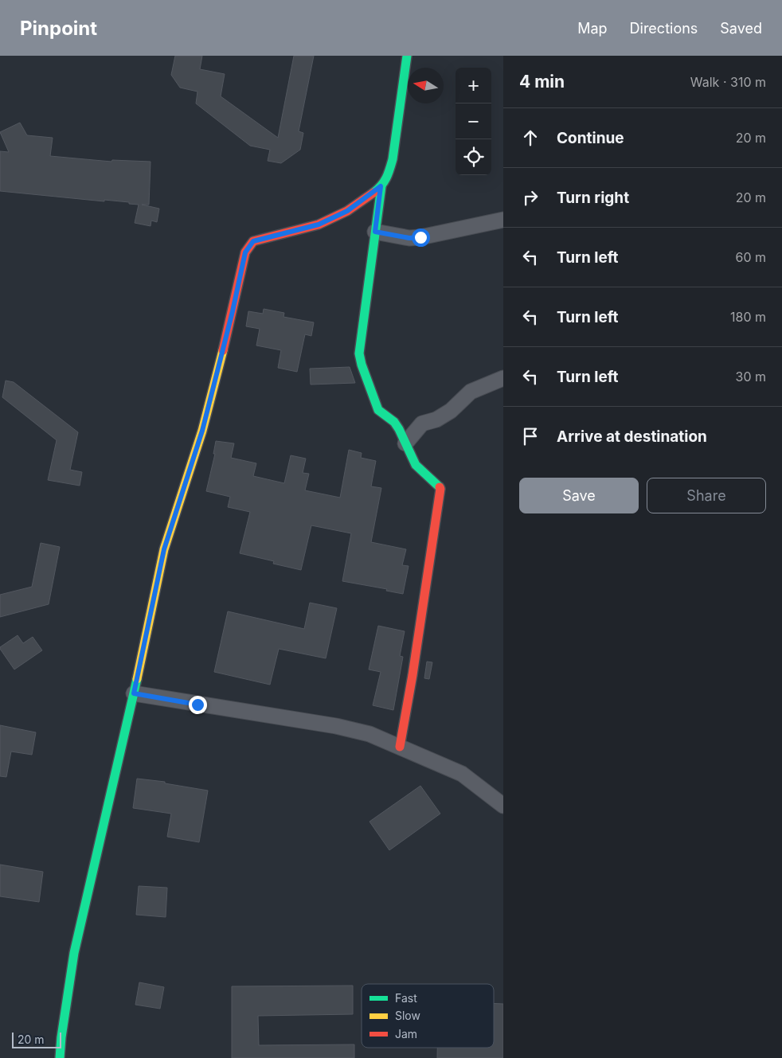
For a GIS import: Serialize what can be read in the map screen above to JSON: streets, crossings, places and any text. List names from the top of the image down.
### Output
{
  "legend": ["Fast", "Slow", "Jam"],
  "scale_bar": "20 m",
  "north": "left",
  "page": {
    "header": "Pinpoint",
    "nav": ["Map", "Directions", "Saved"],
    "heading": ["4 min", "Walk · 310 m"],
    "map_buttons": ["+", "−"],
    "list": [
      ["Continue", "20 m"],
      ["Turn right", "20 m"],
      ["Turn left", "60 m"],
      ["Turn left", "180 m"],
      ["Turn left", "30 m"],
      "Arrive at destination"
    ],
    "buttons": ["Save", "Share"],
    "scale": "20 m"
  }
}
